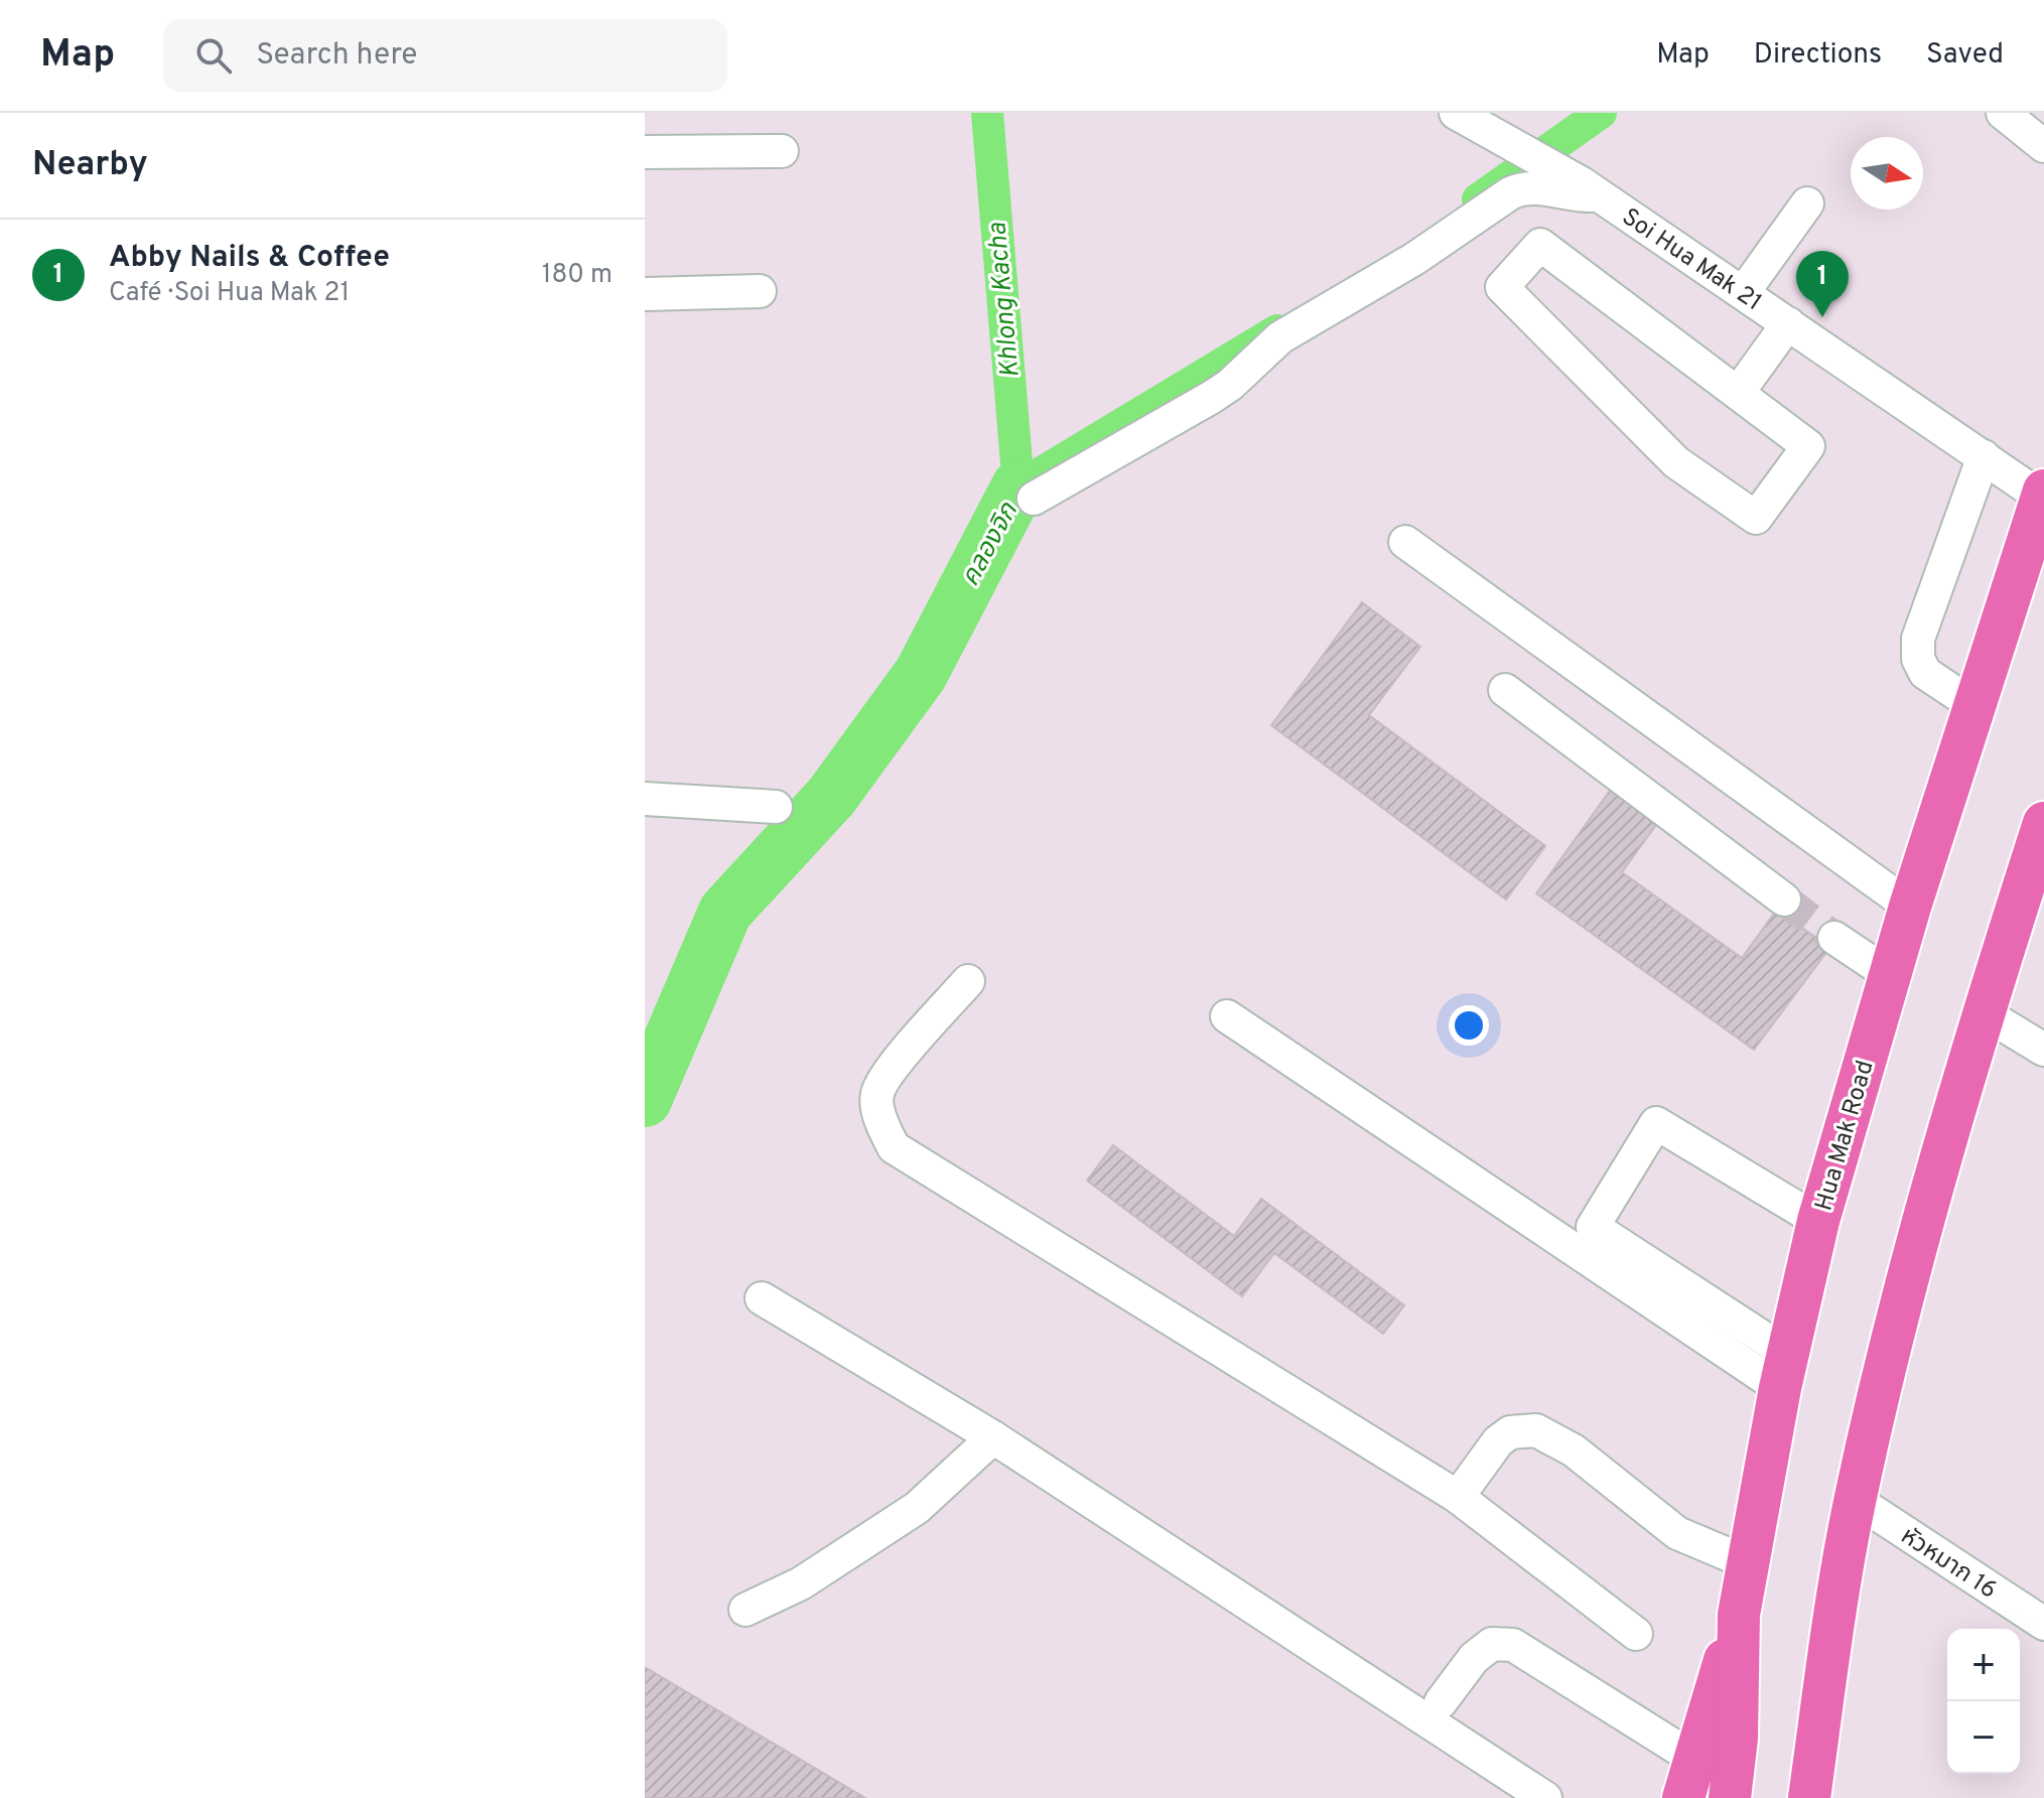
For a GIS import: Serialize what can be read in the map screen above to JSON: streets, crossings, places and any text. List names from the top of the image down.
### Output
{
  "streets": {
    "main road": ["Hua Mak Road"],
    "street": ["Soi Hua Mak 21", "หัวหมาก 16"]
  },
  "crossings": [
    ["Soi Hua Mak 21", "Hua Mak Road"]
  ],
  "water": ["Khlong Kacha", "คลองจิก"],
  "north": "right",
  "page": {
    "header": "Map",
    "search": "Search here",
    "nav": ["Map", "Directions", "Saved"],
    "heading": "Nearby",
    "list": [
      {
        "mark": "1",
        "name": "Abby Nails & Coffee",
        "note": "Café · Soi Hua Mak 21",
        "value": "180 m"
      }
    ],
    "pins": "1",
    "map_buttons": ["+", "−"]
  }
}
